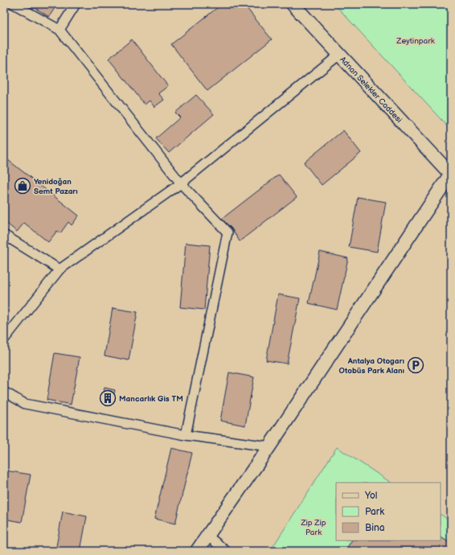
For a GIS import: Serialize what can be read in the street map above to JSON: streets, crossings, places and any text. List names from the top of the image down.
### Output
{
  "streets": {
    "street": ["Adnan Selekler Caddesi"]
  },
  "parks": ["Zeytinpark", "Zip Zip Park"],
  "places": {
    "shop": ["Yenidoğan Semt Pazarı"],
    "parking": ["Antalya Otogarı Otobüs Park Alanı"],
    "building": ["Mancarlık Gis TM"]
  },
  "legend": ["Yol", "Park", "Bina"]
}
